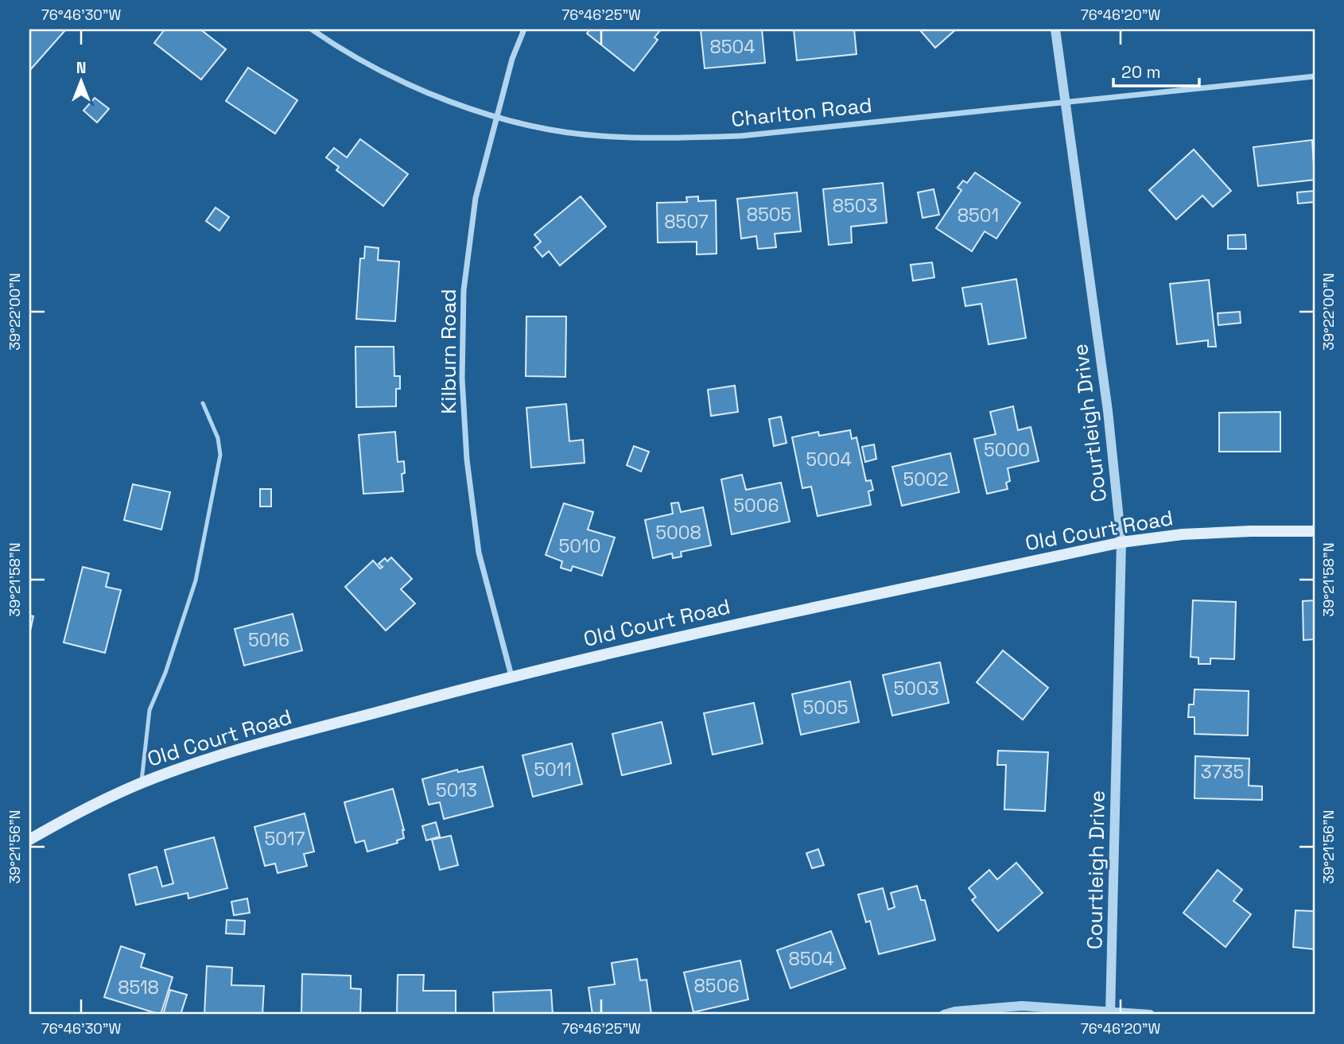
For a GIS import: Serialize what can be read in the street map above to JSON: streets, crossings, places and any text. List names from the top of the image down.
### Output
{
  "streets": {
    "main road": ["Old Court Road"],
    "street": ["Charlton Road", "Kilburn Road", "Courtleigh Drive"]
  },
  "crossings": [
    ["Charlton Road", "Kilburn Road"],
    ["Charlton Road", "Courtleigh Drive"],
    ["Kilburn Road", "Old Court Road"],
    ["Courtleigh Drive", "Old Court Road"]
  ],
  "house_numbers": [
    "8504",
    "8503",
    "8505",
    "8501",
    "8507",
    "5000",
    "5004",
    "5002",
    "5006",
    "5008",
    "5010",
    "5016",
    "5003",
    "5005",
    "5011",
    "3735",
    "5013",
    "5017",
    "8504",
    "8506",
    "8518"
  ],
  "scale_bar": "20 m",
  "north": "top",
  "coordinates": [
    "76°46'30\"W",
    "76°46'25\"W",
    "76°46'20\"W",
    "39°22'00\"N",
    "39°21'58\"N",
    "39°21'56\"N"
  ]
}
